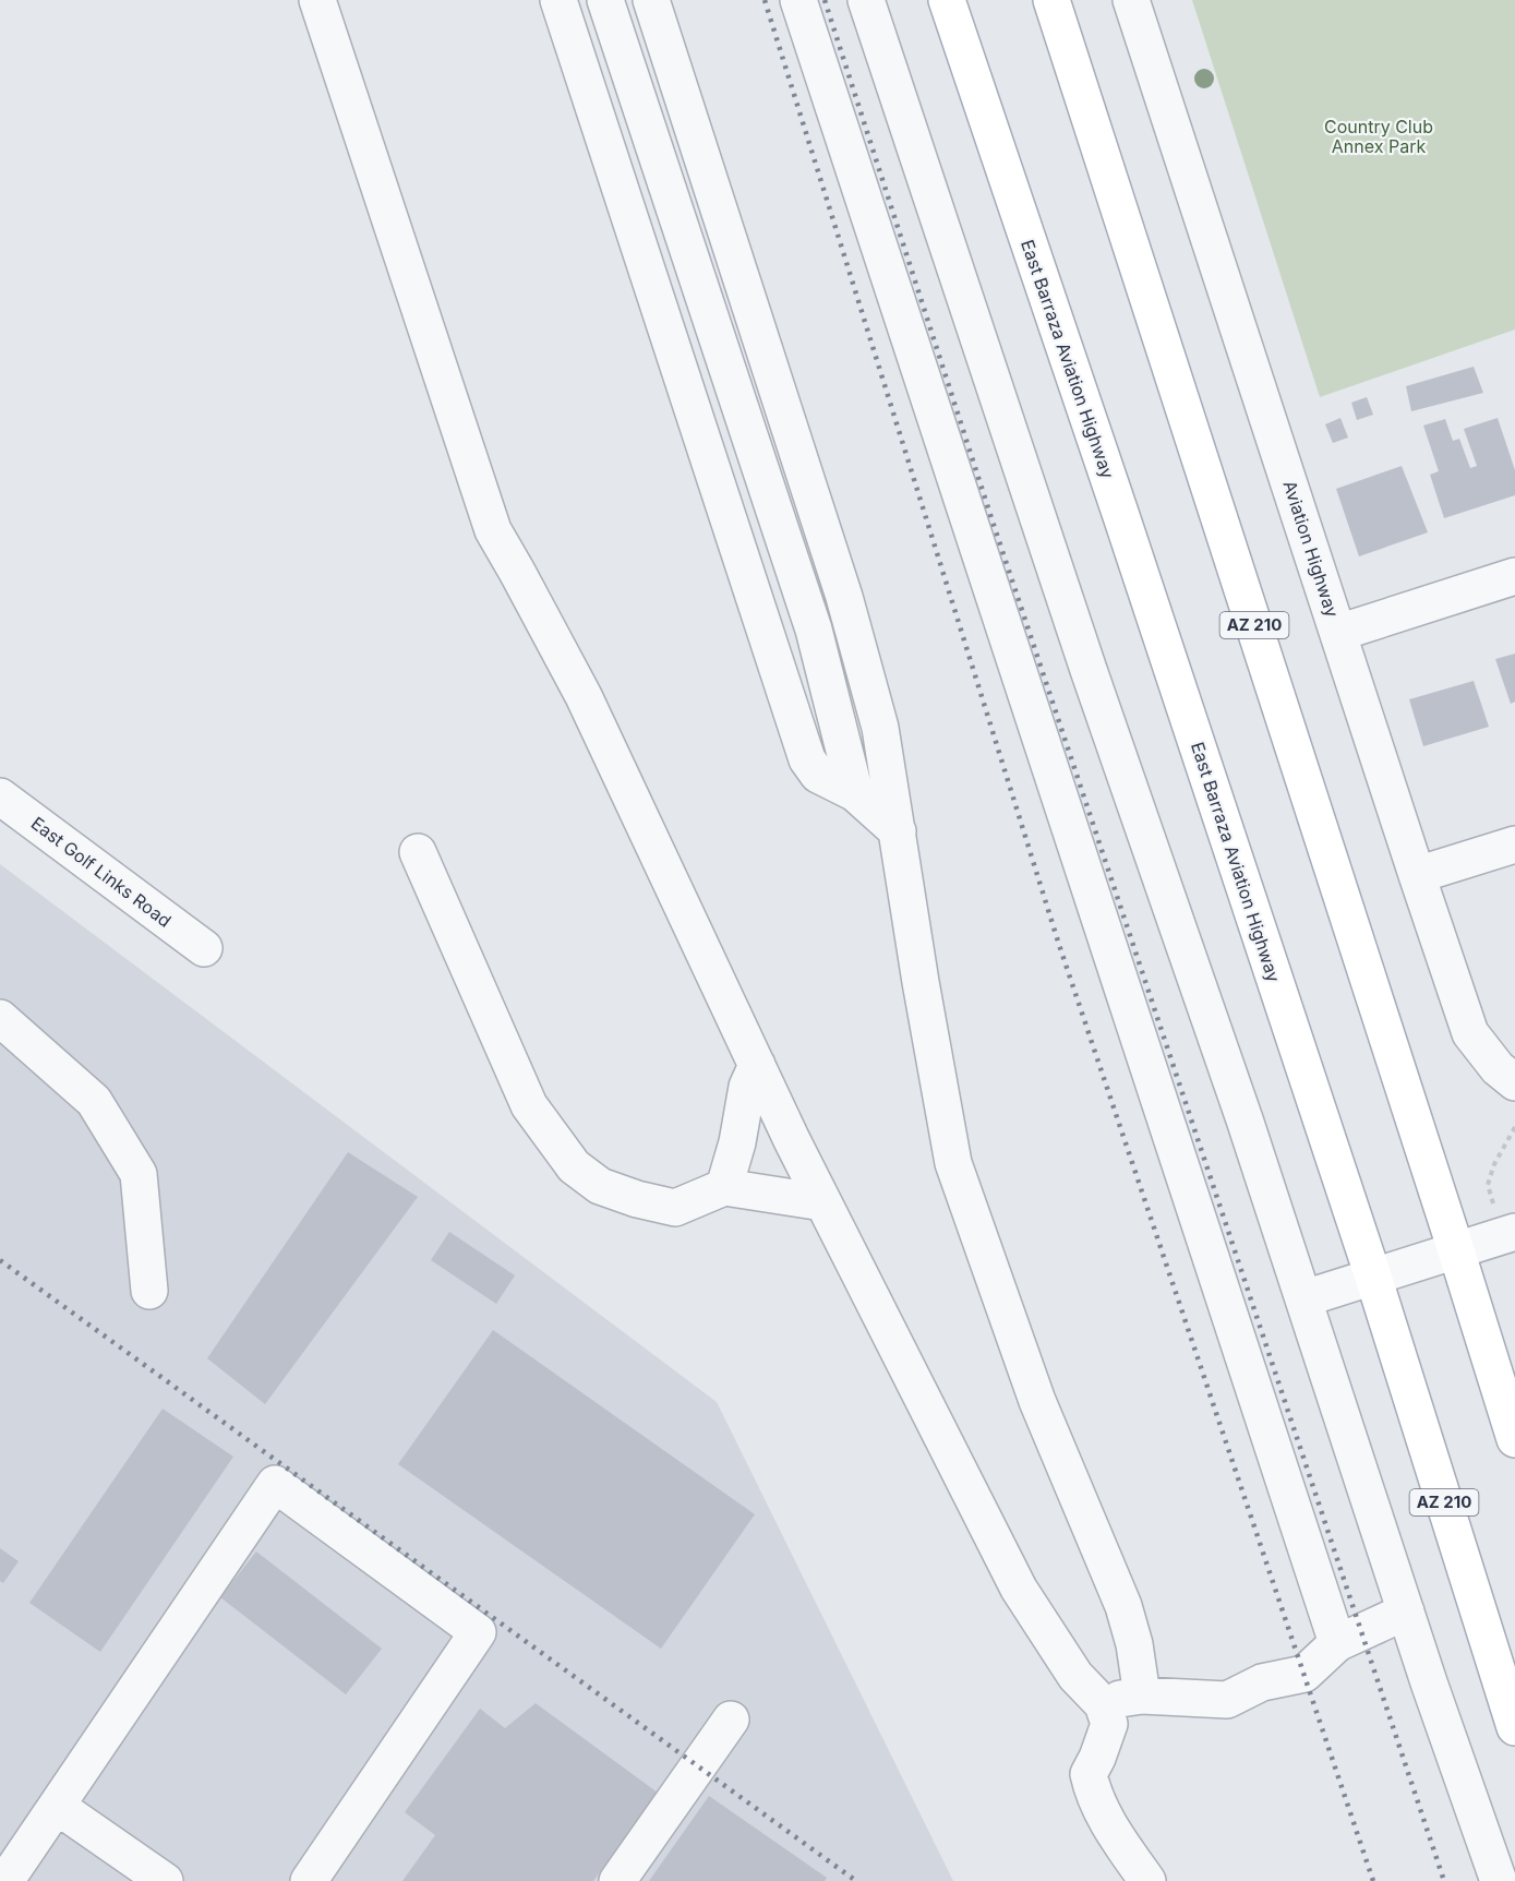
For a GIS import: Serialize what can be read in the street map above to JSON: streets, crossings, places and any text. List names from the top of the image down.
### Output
{
  "streets": {
    "main road": ["East Barraza Aviation Highway", "AZ 210"],
    "street": ["Aviation Highway", "East Golf Links Road"]
  },
  "parks": ["Country Club Annex Park"]
}
